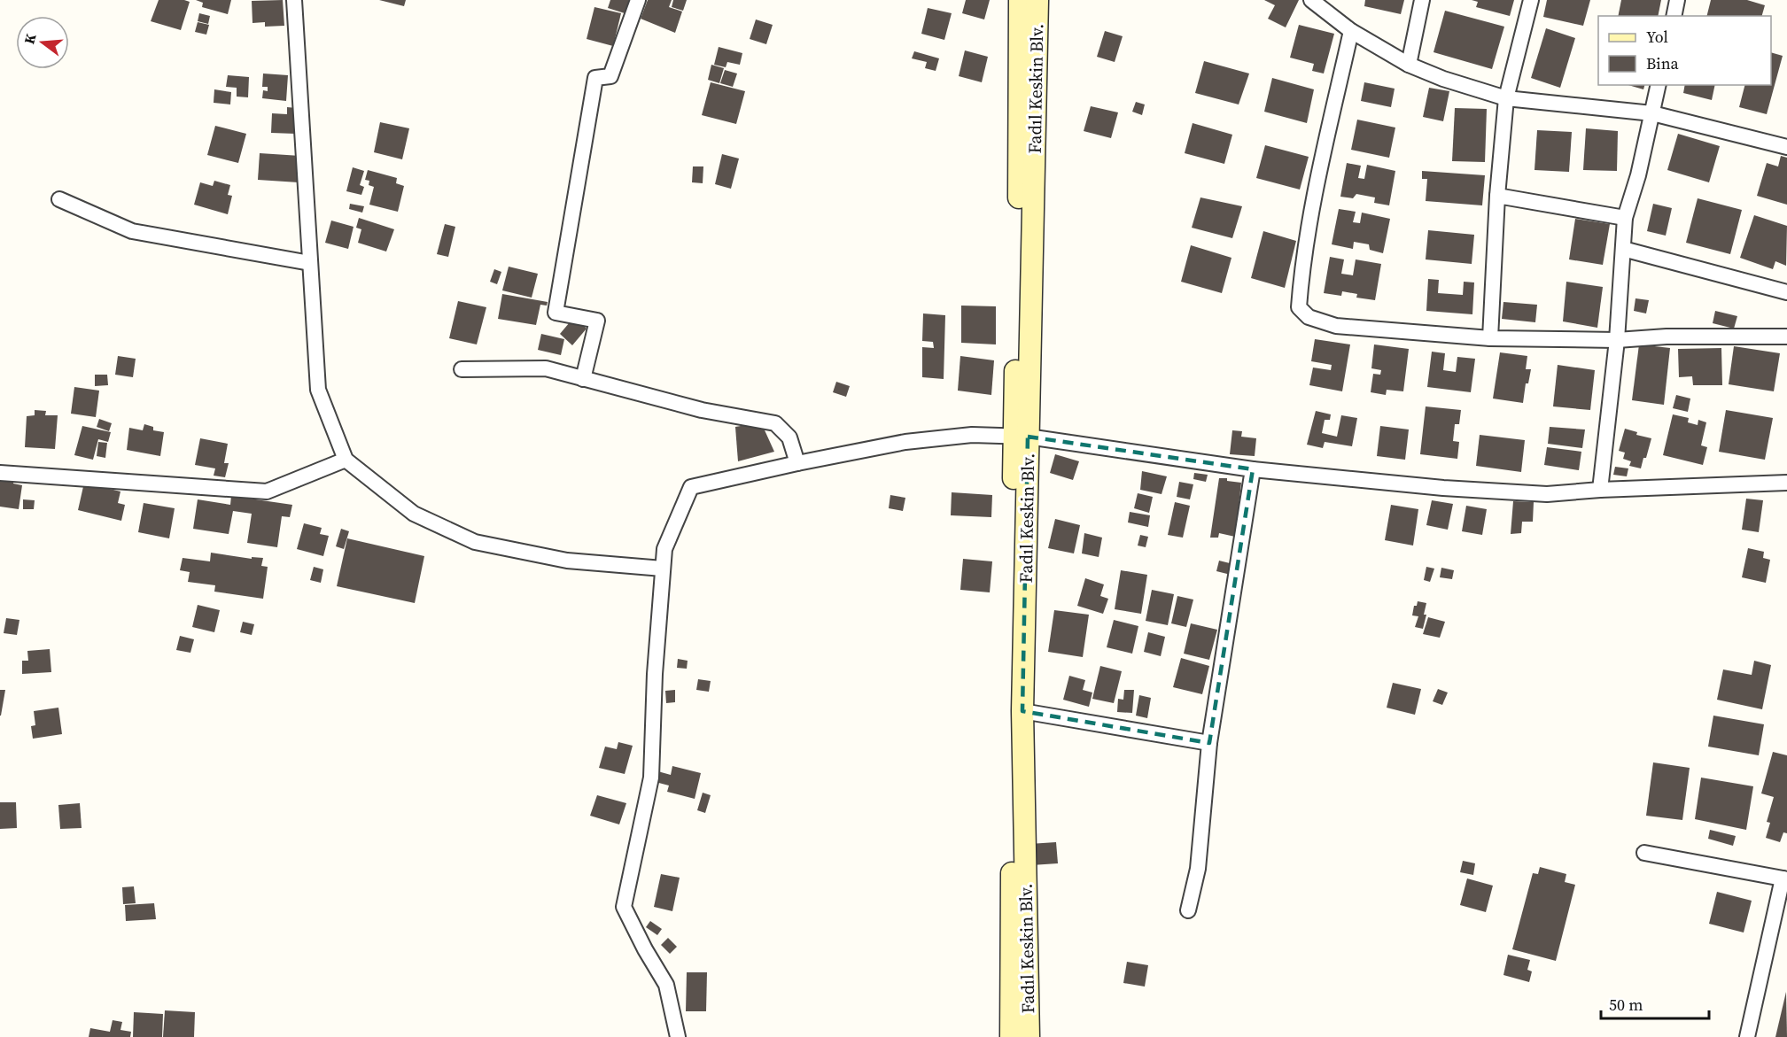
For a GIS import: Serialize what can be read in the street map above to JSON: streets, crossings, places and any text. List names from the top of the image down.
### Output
{
  "streets": {
    "street": ["Fadıl Keskin Blv."]
  },
  "legend": ["Yol", "Bina"],
  "scale_bar": "50 m",
  "north": "left"
}
